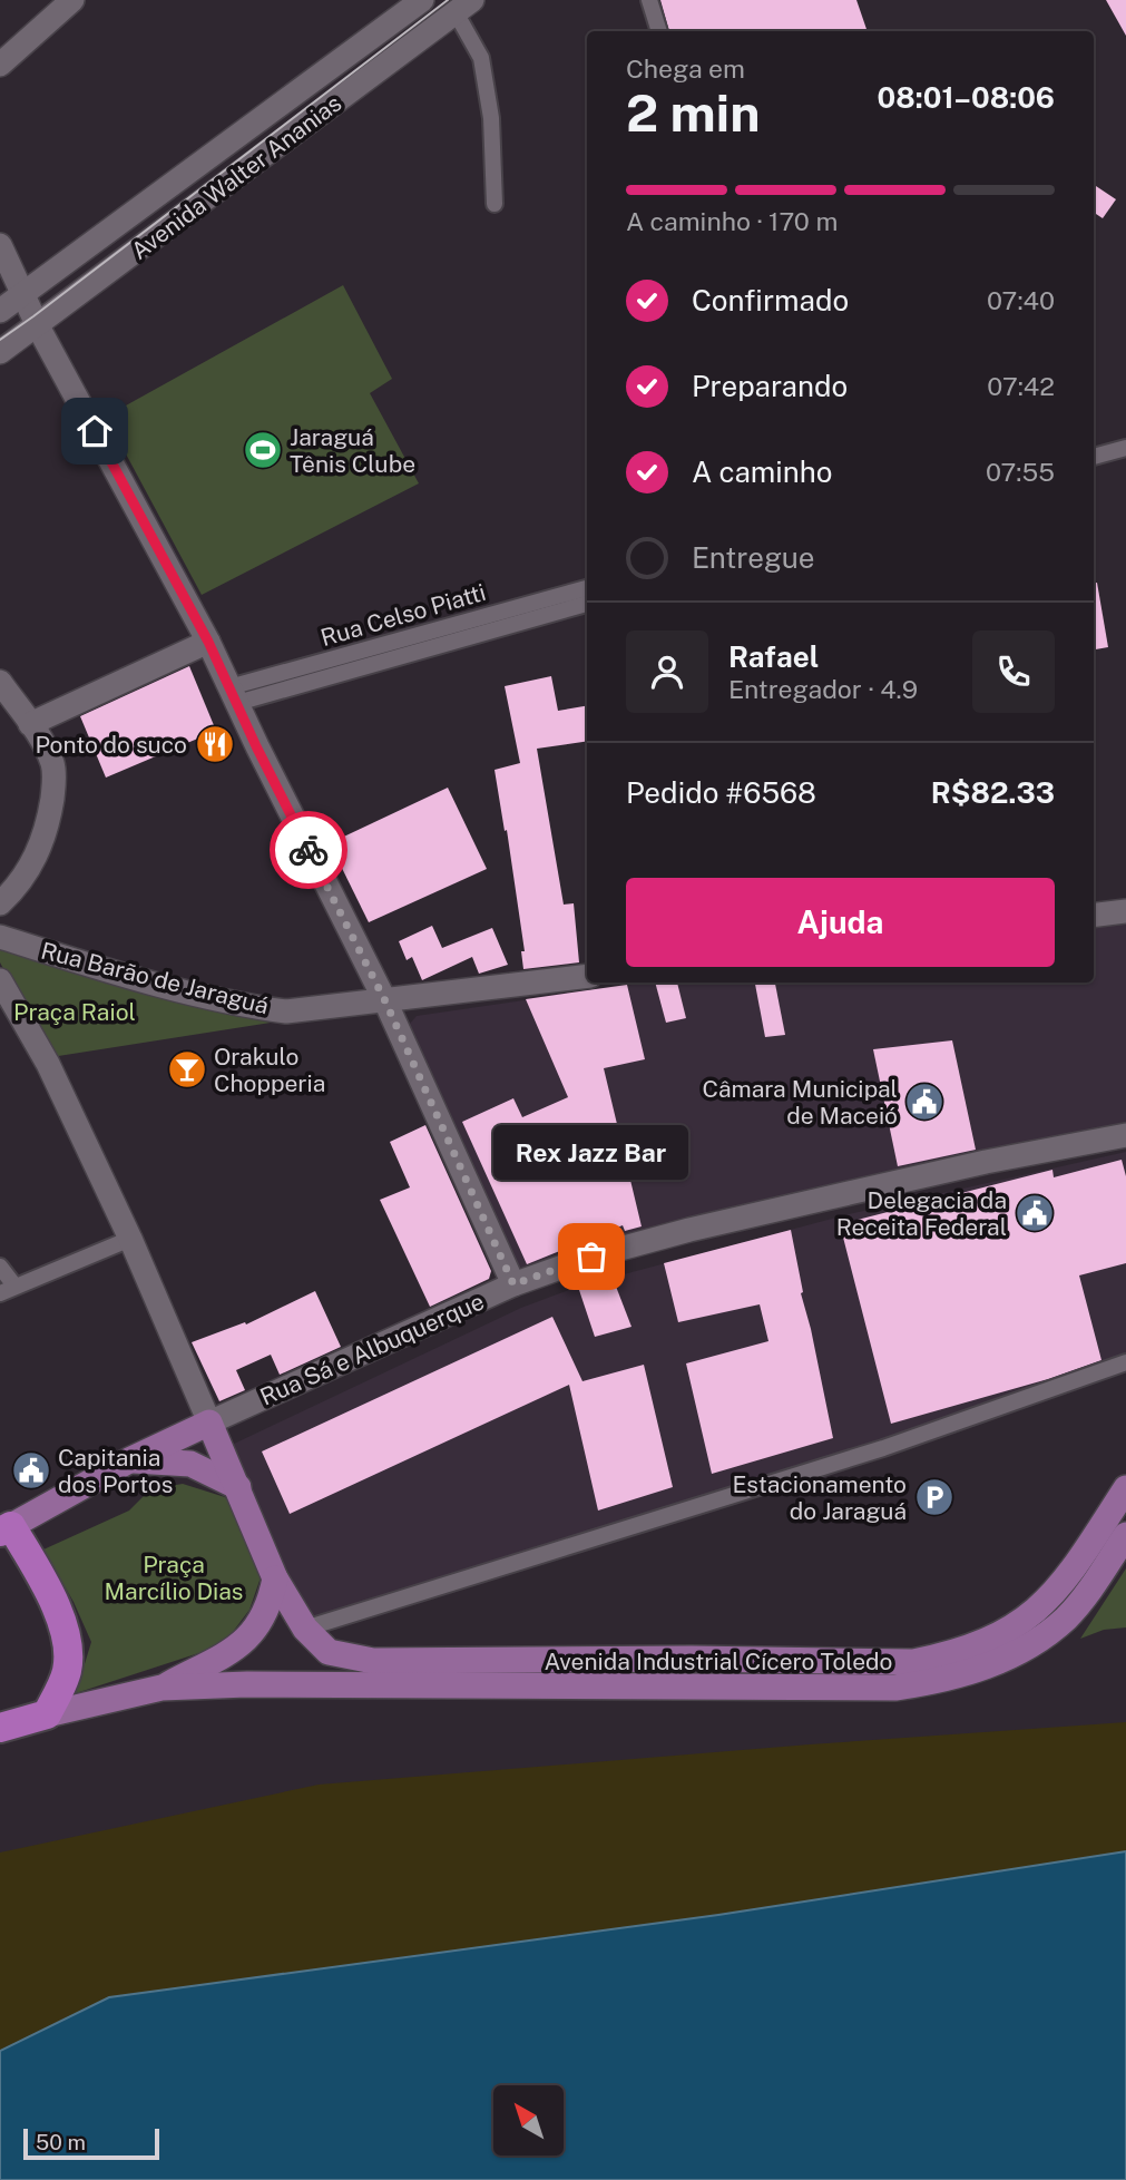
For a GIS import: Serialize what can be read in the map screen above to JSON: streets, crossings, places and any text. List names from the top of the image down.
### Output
{
  "streets": {
    "main road": ["Avenida Industrial Cícero Toledo"],
    "street": [
      "Avenida Walter Ananias",
      "Rua Celso Piatti",
      "Rua Barão de Jaraguá",
      "Rua Sá e Albuquerque"
    ]
  },
  "crossings": [
    ["Rua Sá e Albuquerque", "Avenida Industrial Cícero Toledo"]
  ],
  "parks": ["Praça Raiol", "Praça Marcílio Dias"],
  "places": {
    "sports": ["Jaraguá Tênis Clube"],
    "restaurant": ["Ponto do suco"],
    "bar": ["Orakulo Chopperia"],
    "public building": ["Câmara Municipal de Maceió", "Delegacia da Receita Federal", "Capitania dos Portos"],
    "other": ["Rex Jazz Bar"],
    "parking": ["Estacionamento do Jaraguá"]
  },
  "scale_bar": "50 m",
  "north": "top left",
  "page": {
    "heading": ["2 min", "Chega em", "08:01–08:06"],
    "panel": [
      "Rafael",
      "Entregador · 4.9",
      "Pedido #6568",
      "R$82.33"
    ],
    "bar": "A caminho · 170 m",
    "list": [
      ["Confirmado", "07:40"],
      ["Preparando", "07:42"],
      ["A caminho", "07:55"],
      "Entregue"
    ],
    "buttons": "Ajuda",
    "bubble": "Rex Jazz Bar",
    "scale": "50 m"
  }
}
